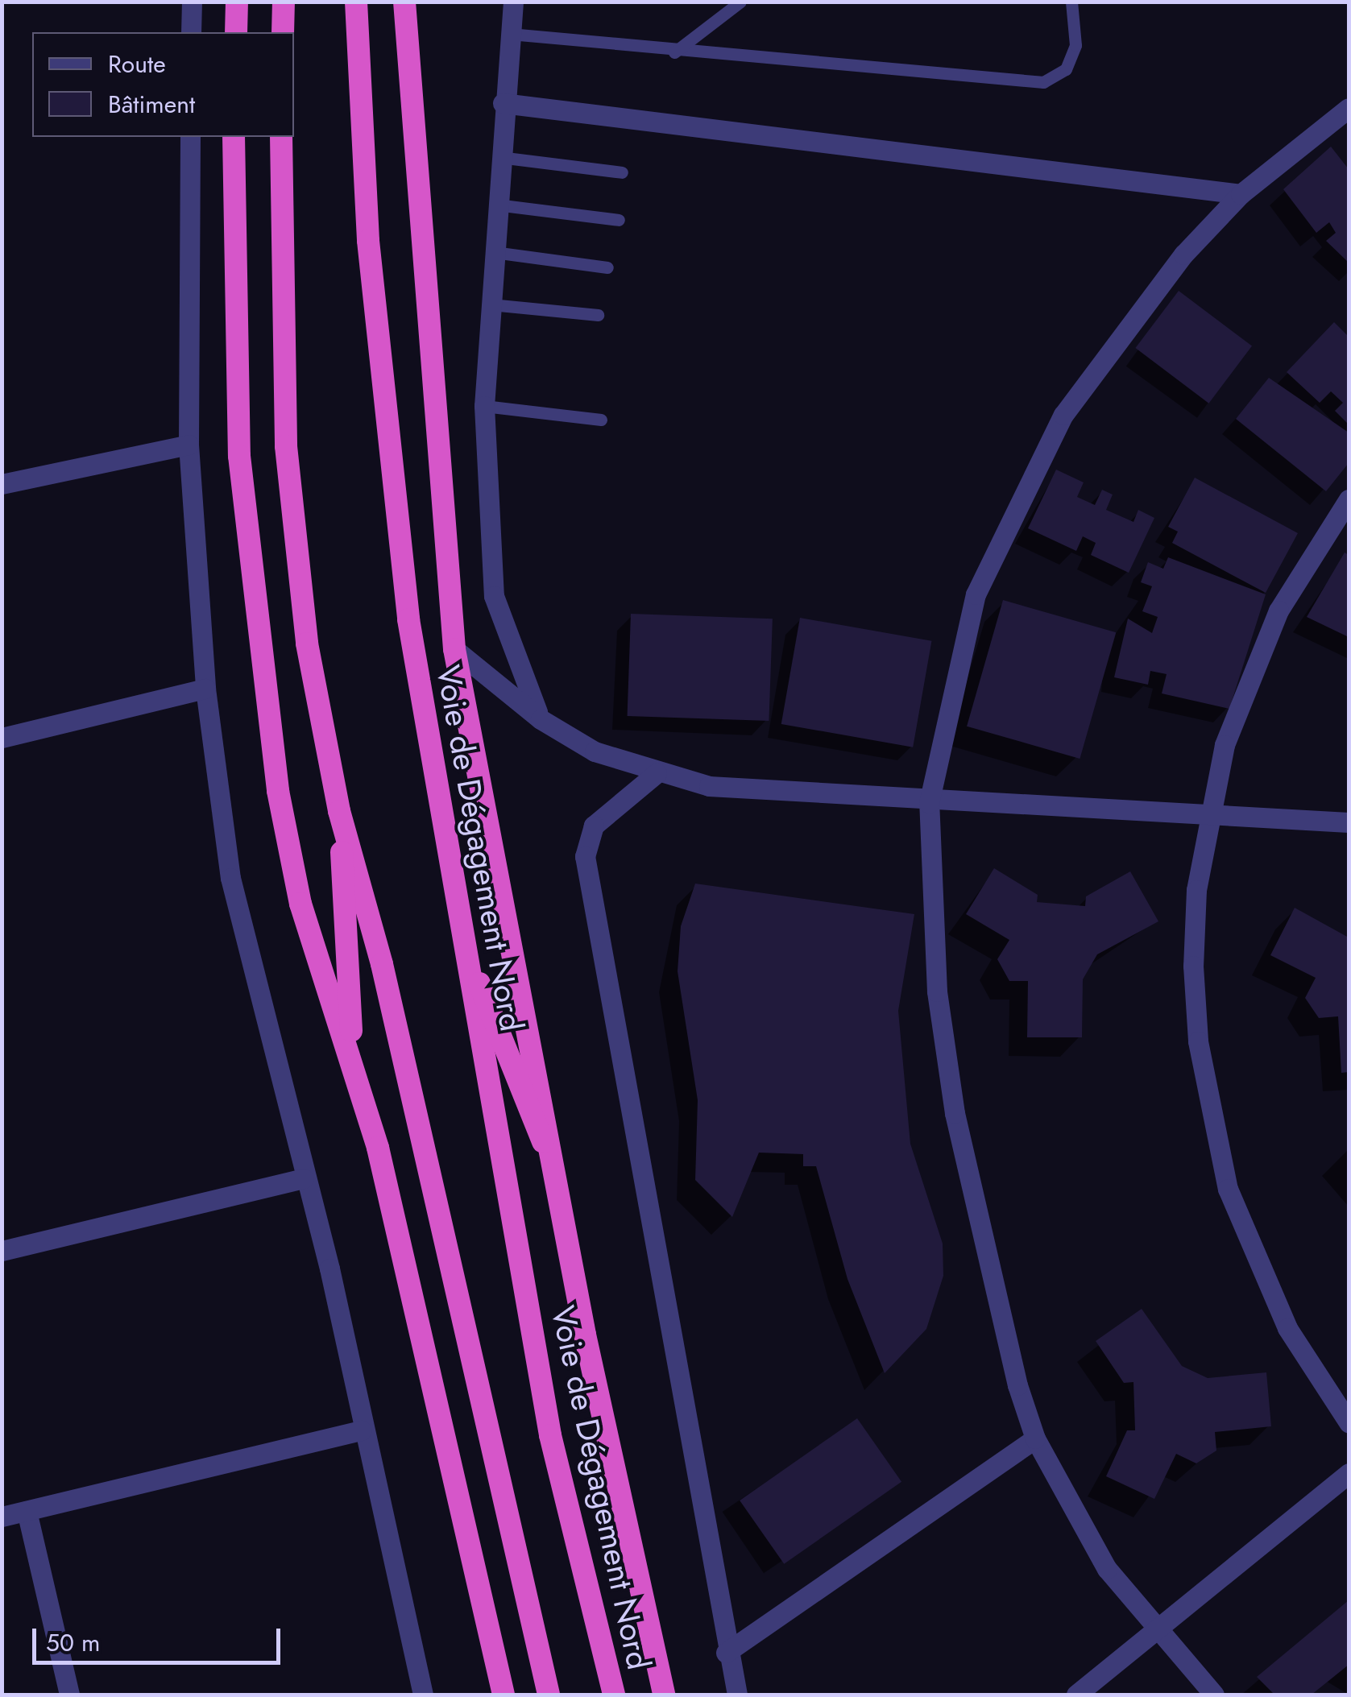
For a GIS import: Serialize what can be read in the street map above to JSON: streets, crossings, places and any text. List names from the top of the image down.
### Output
{
  "streets": {
    "highway": ["Voie de Dégagement Nord"]
  },
  "legend": ["Route", "Bâtiment"],
  "scale_bar": "50 m"
}
